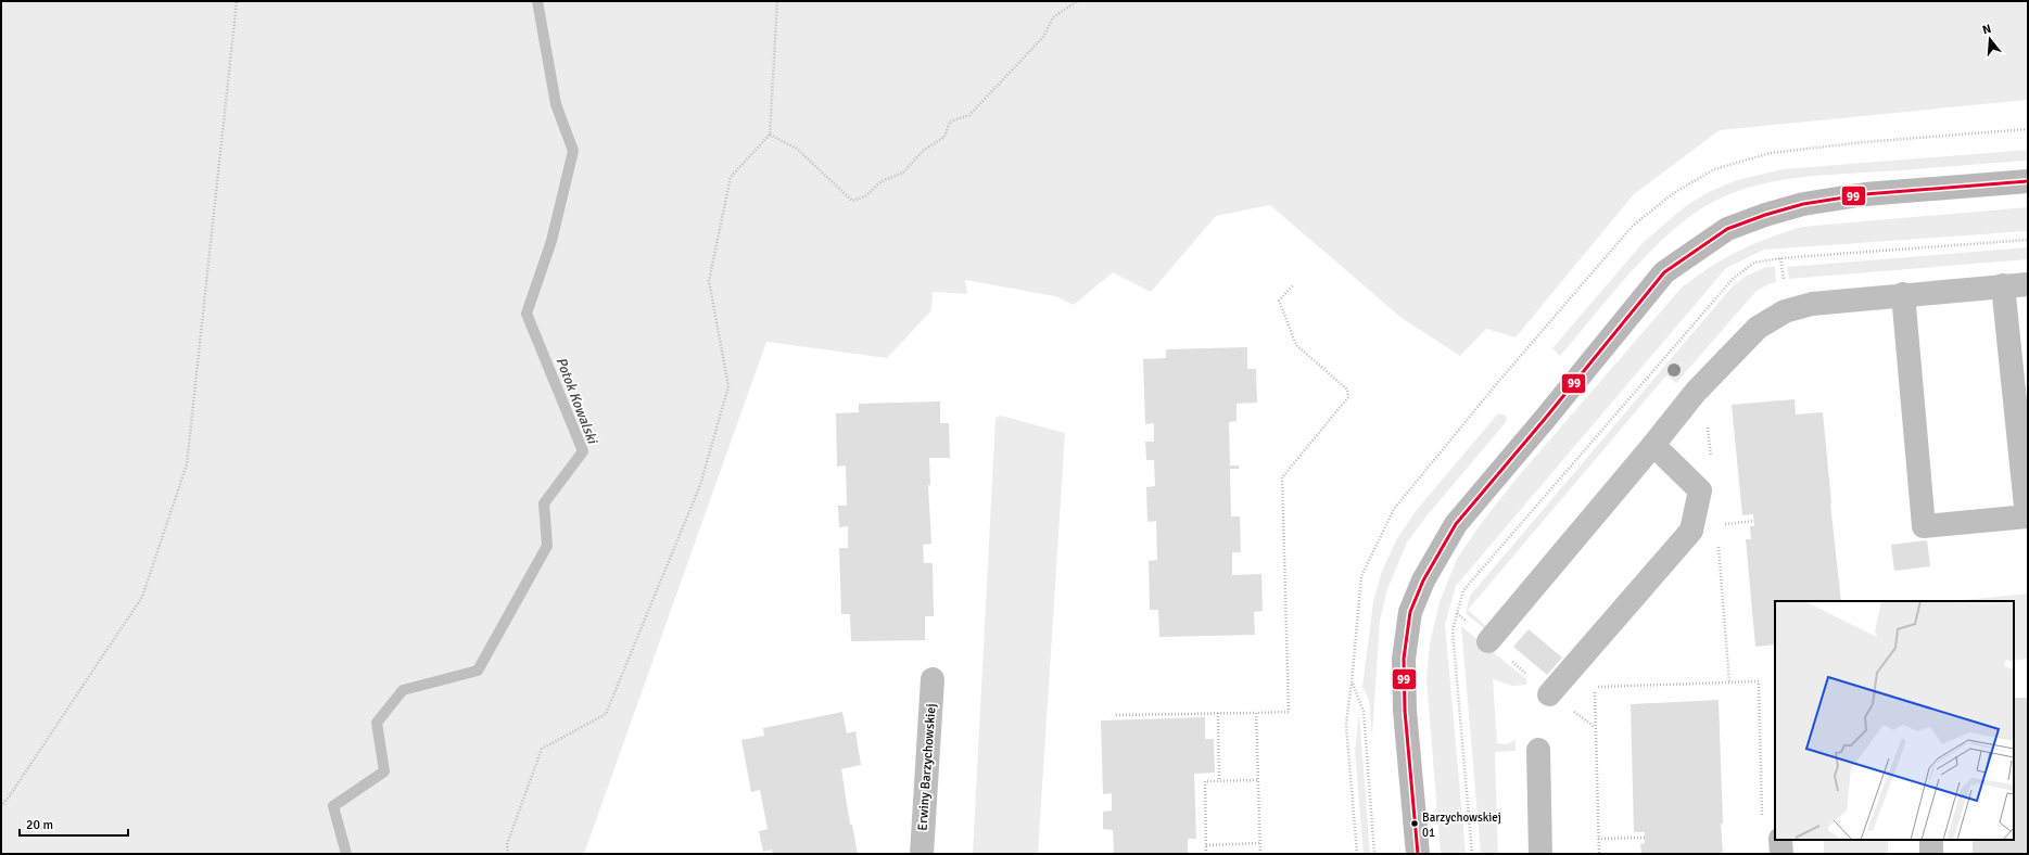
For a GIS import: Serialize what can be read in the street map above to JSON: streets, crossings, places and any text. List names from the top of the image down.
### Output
{
  "streets": {
    "street": ["Erwiny Barzychowskiej"]
  },
  "water": ["Potok Kowalski"],
  "places": ["Barzychowskiej 01"],
  "lines": ["transit line 99"],
  "scale_bar": "20 m",
  "north": "top"
}
